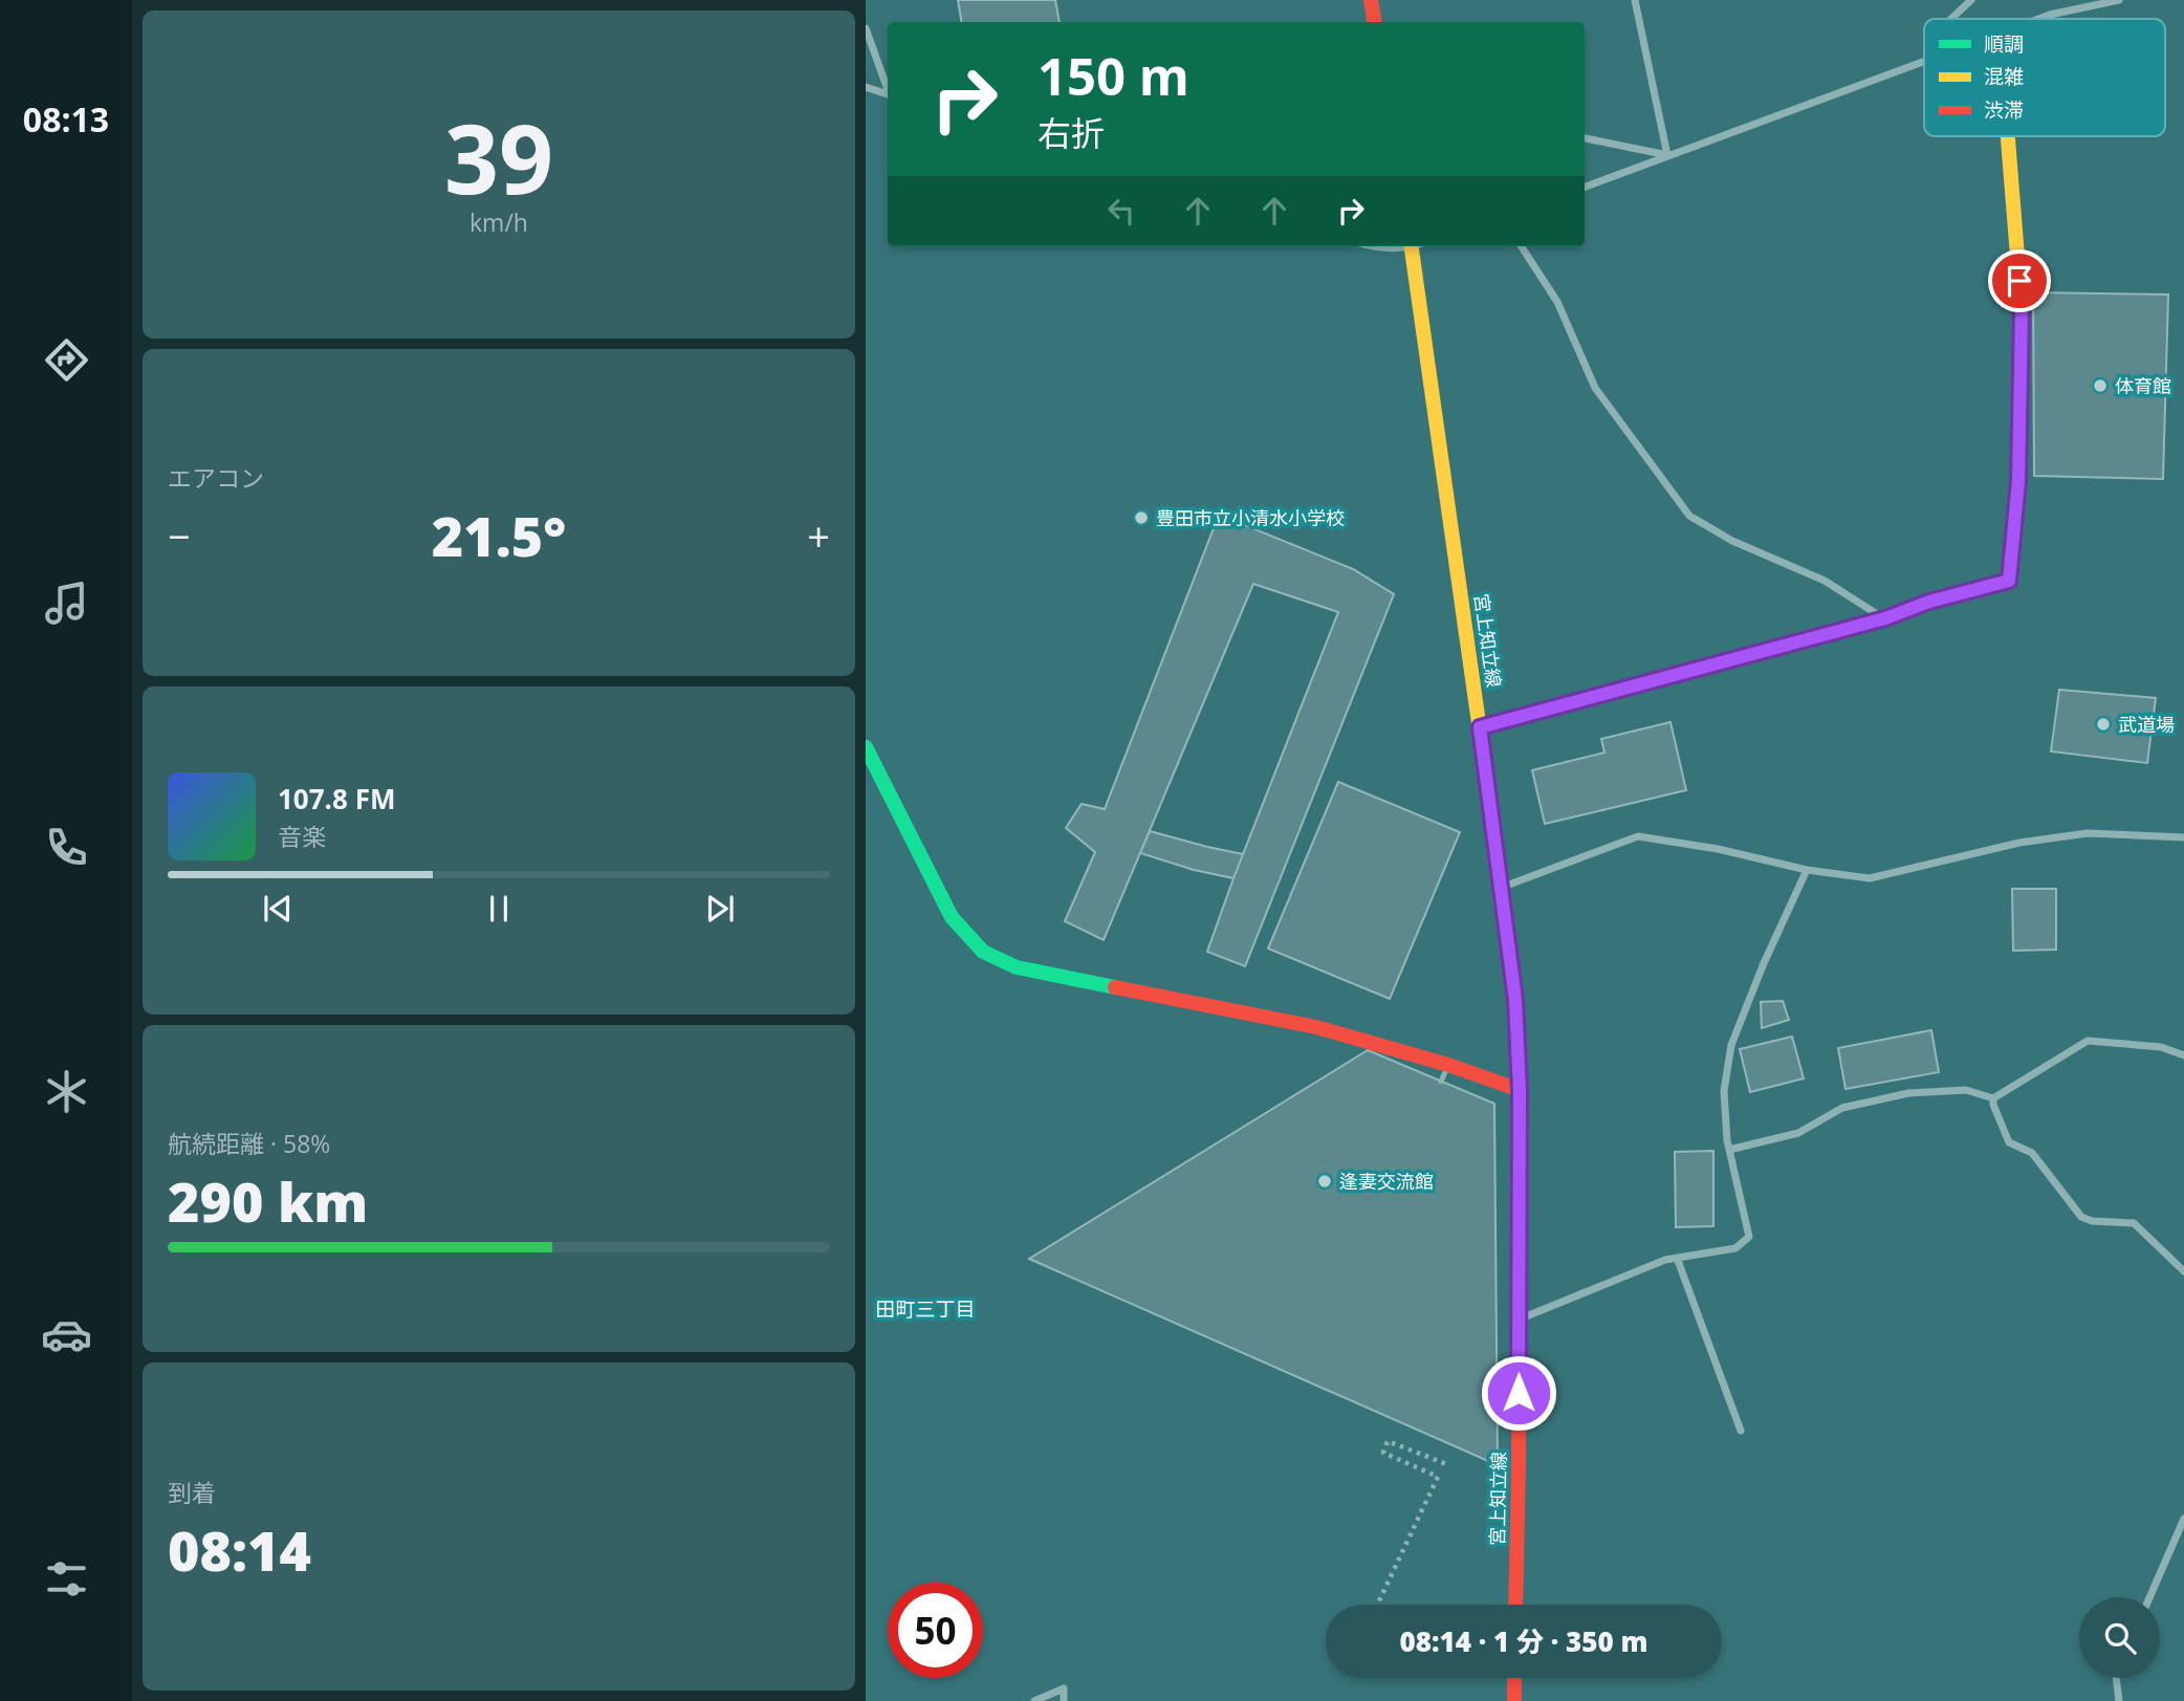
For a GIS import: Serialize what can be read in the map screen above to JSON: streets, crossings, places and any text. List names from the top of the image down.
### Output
{
  "streets": {
    "street": ["宮上知立線"]
  },
  "districts": ["田町三丁目"],
  "places": [
    "体育館",
    "豊田市立小清水小学校",
    "武道場",
    "逢妻交流館"
  ],
  "legend": ["順調", "混雑", "渋滞"],
  "page": {
    "tabs": "08:13",
    "tile": [
      ["39", "km/h"],
      "エアコン",
      ["航続距離 · 58%", "290 km"],
      ["到着", "08:14"]
    ],
    "turn": ["150 m", "右折"],
    "heat": ["−", "21.5°", "+"],
    "song": ["107.8 FM", "音楽"],
    "limit": "50",
    "trip": "08:14 · 1 分 · 350 m"
  }
}
